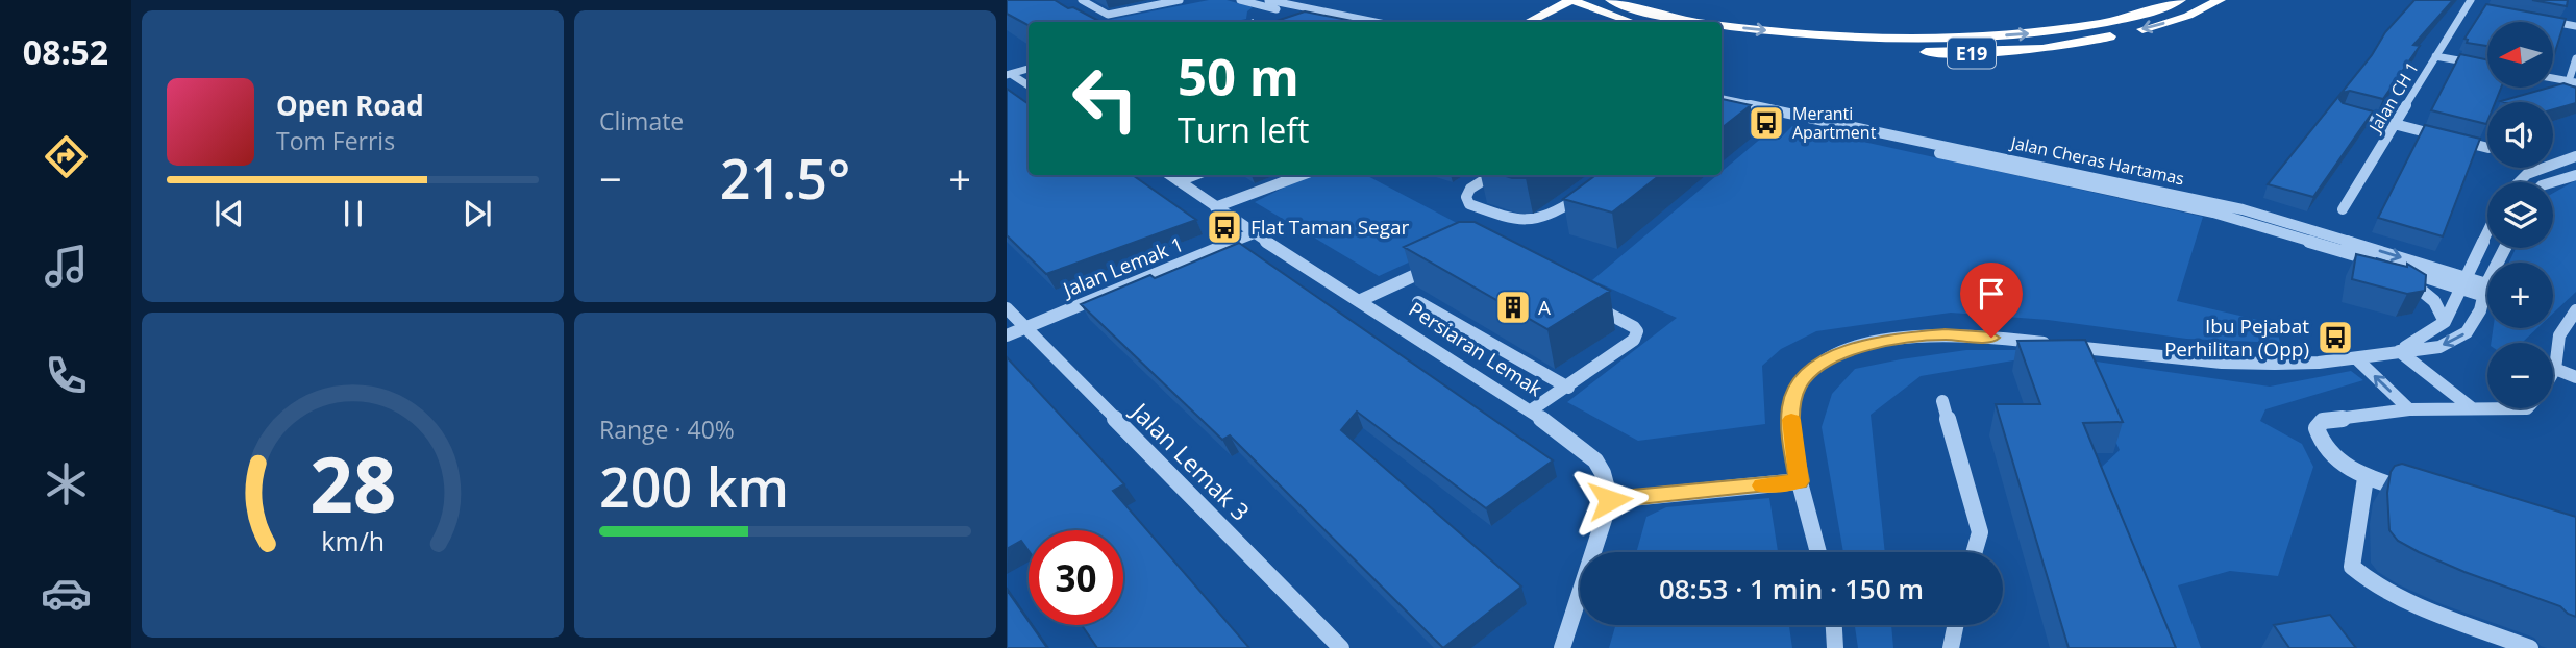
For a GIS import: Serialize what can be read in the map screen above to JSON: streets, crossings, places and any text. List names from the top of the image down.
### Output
{
  "streets": {
    "highway": ["E19"],
    "street": [
      "Jalan CH 1",
      "Jalan Cheras Hartamas",
      "Jalan Lemak 1",
      "Persiaran Lemak",
      "Jalan Lemak 3"
    ]
  },
  "crossings": [
    ["Jalan Lemak 1", "Persiaran Lemak"],
    ["Jalan Lemak 1", "Jalan Lemak 3"]
  ],
  "places": {
    "bus stop": ["Meranti Apartment", "Flat Taman Segar", "Ibu Pejabat Perhilitan (Opp)"],
    "building": ["A"]
  },
  "north": "left",
  "page": {
    "tabs": "08:52",
    "tile": [
      "Climate",
      ["Range · 40%", "200 km"]
    ],
    "map_buttons": ["+", "−"],
    "turn": ["50 m", "Turn left"],
    "song": ["Open Road", "Tom Ferris"],
    "heat": ["−", "21.5°", "+"],
    "limit": "30",
    "trip": "08:53 · 1 min · 150 m",
    "gauge": ["28", "km/h"]
  }
}
